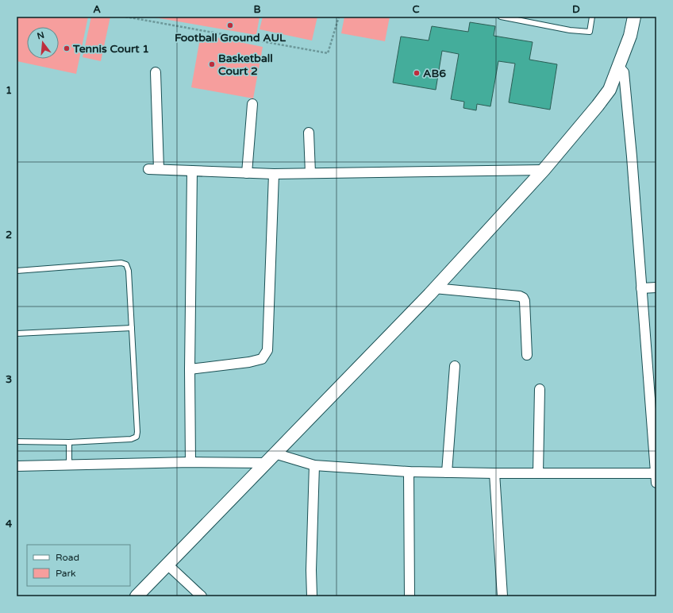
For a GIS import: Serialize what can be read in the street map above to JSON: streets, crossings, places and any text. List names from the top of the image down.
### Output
{
  "places": [
    "Football Ground AUL",
    "Tennis Court 1",
    "Basketball Court 2",
    "AB6"
  ],
  "legend": ["Road", "Park"],
  "north": "top",
  "grid": {
    "columns": [
      "A",
      "B",
      "C",
      "D"
    ],
    "rows": [
      "1",
      "2",
      "3",
      "4"
    ]
  }
}
